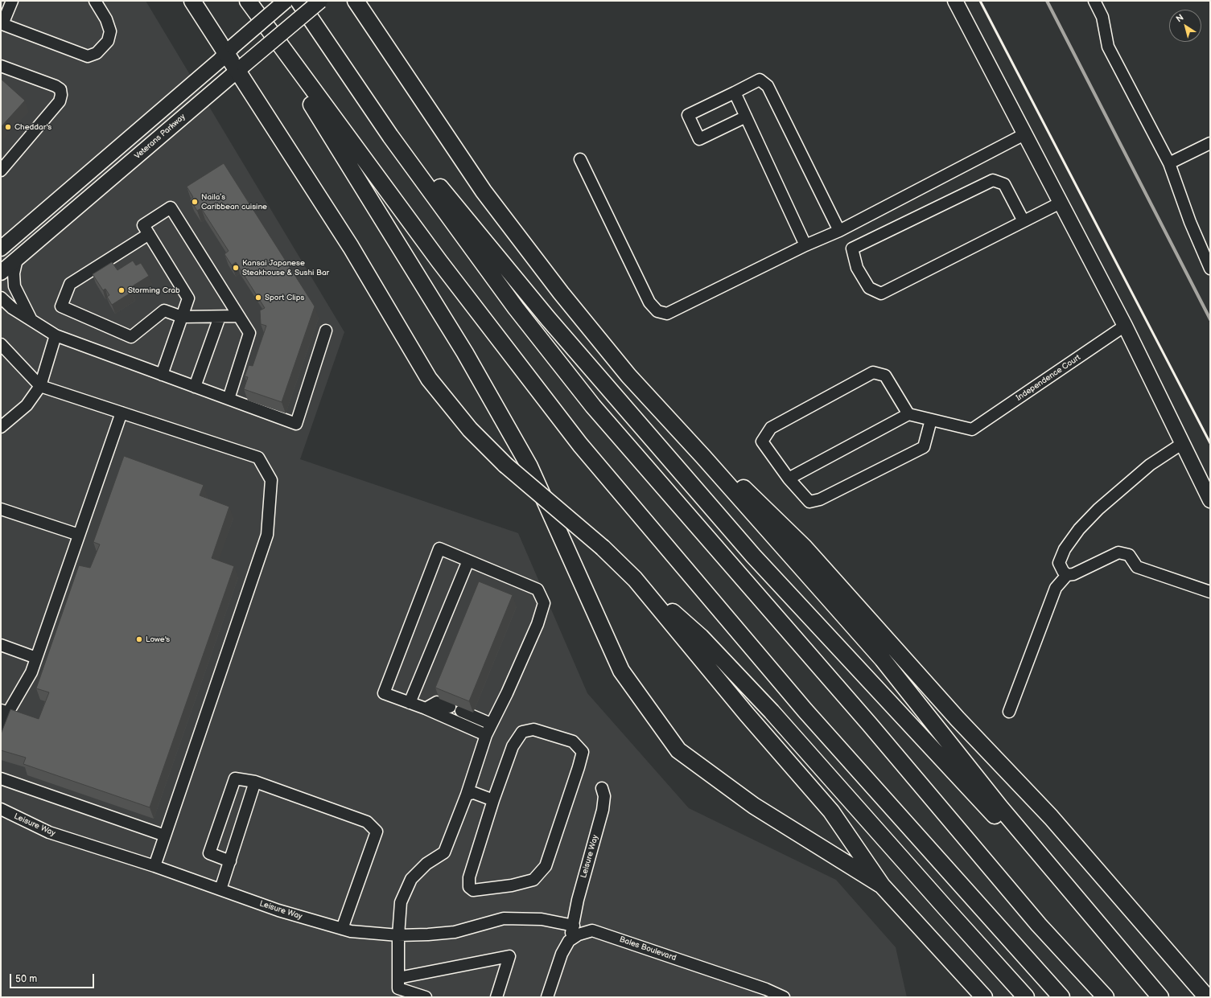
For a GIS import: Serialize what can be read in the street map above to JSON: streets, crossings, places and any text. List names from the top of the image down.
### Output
{
  "streets": {
    "main road": ["Veterans Parkway"],
    "street": ["Independence Court", "Leisure Way", "Bales Boulevard"]
  },
  "crossings": [
    ["Leisure Way", "Bales Boulevard"]
  ],
  "places": [
    "Cheddar's",
    "Naila’s Caribbean cuisine",
    "Kansai Japanese Steakhouse & Sushi Bar",
    "Storming Crab",
    "Sport Clips",
    "Lowe's"
  ],
  "scale_bar": "50 m",
  "north": "top left"
}
